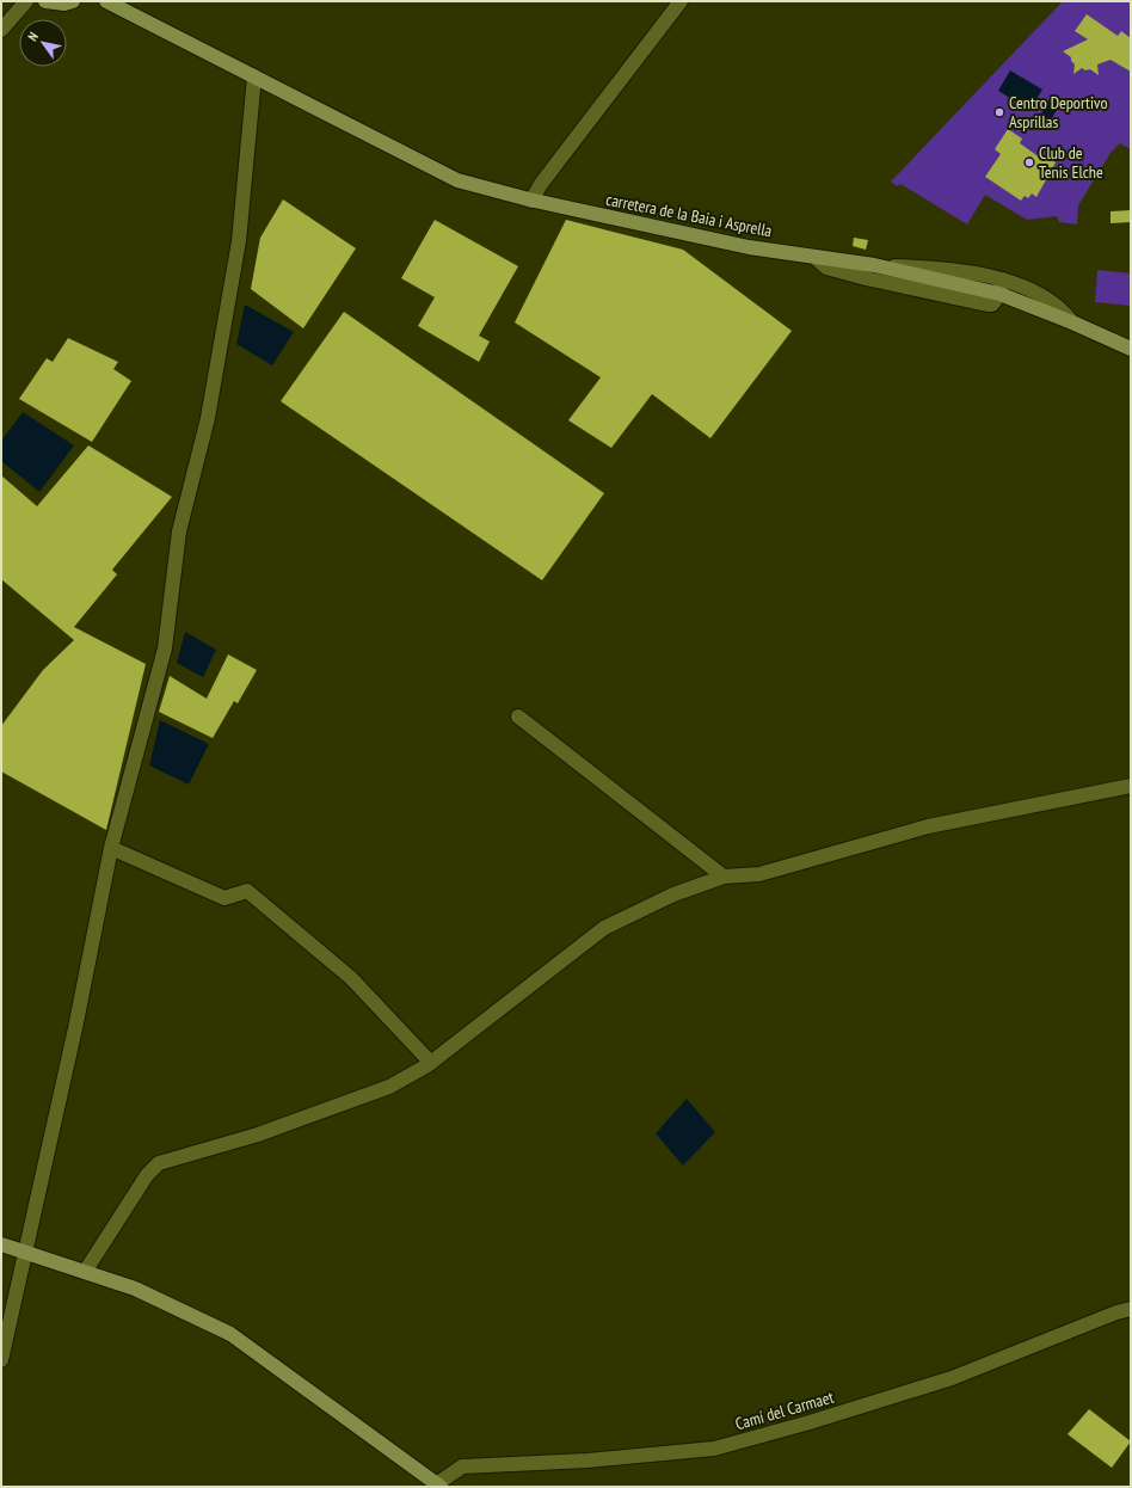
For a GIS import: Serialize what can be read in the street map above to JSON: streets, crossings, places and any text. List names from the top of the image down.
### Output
{
  "streets": {
    "main road": ["carretera de la Baia i Asprella"],
    "street": ["Camí del Carmaet"]
  },
  "places": ["Centro Deportivo Asprillas", "Club de Tenis Elche"],
  "north": "top left"
}
